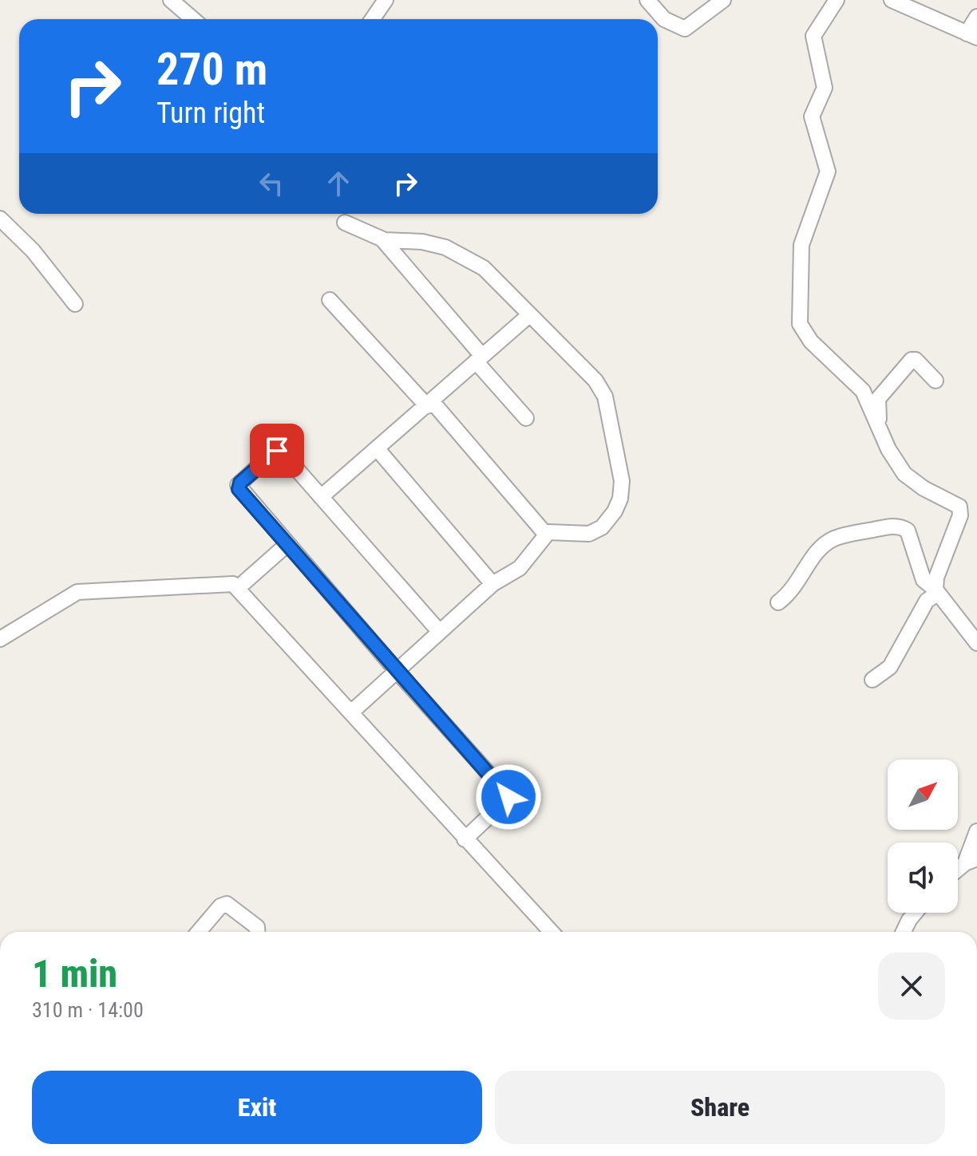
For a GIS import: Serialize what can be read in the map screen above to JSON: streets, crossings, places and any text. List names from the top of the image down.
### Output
{
  "north": "top right",
  "page": {
    "turn": ["270 m", "Turn right"],
    "heading": ["1 min", "310 m · 14:00"],
    "buttons": ["Exit", "Share"]
  }
}
